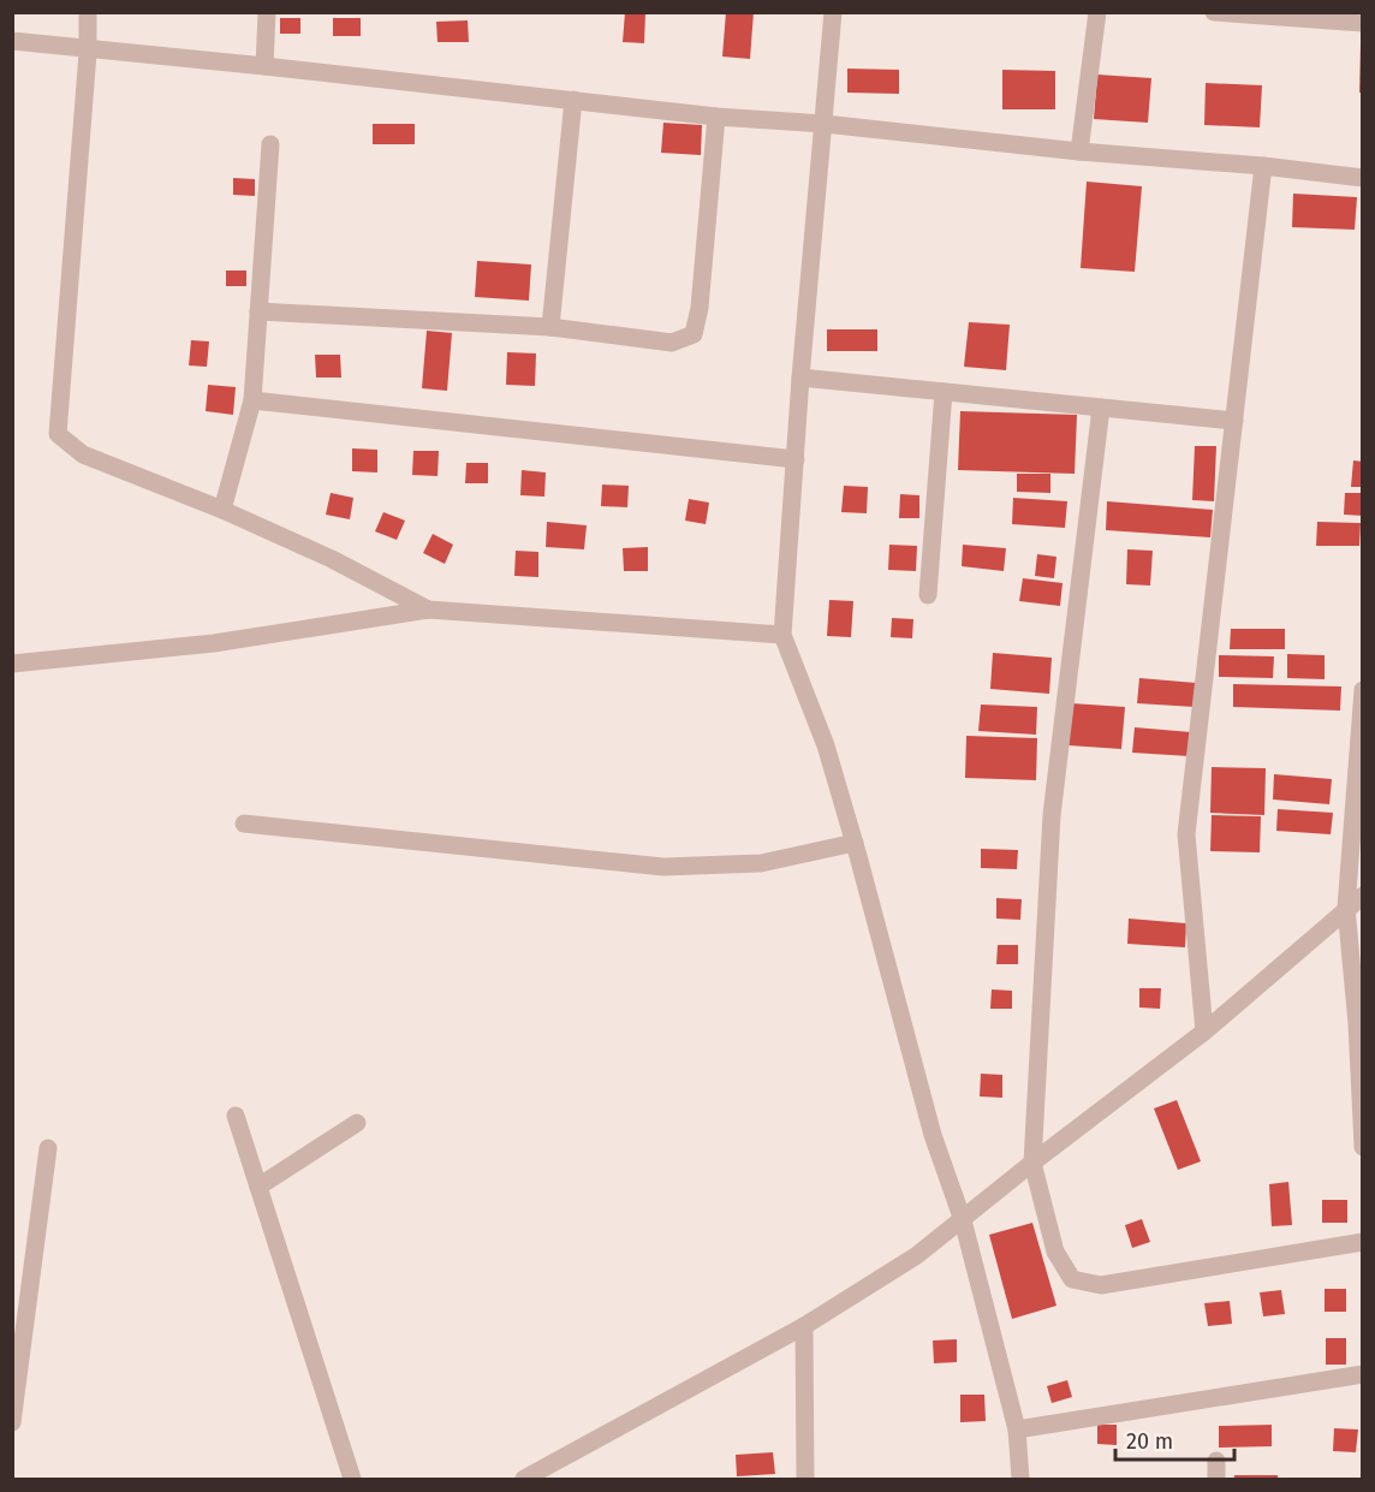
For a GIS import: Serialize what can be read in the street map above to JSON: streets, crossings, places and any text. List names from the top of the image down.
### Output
{
  "scale_bar": "20 m"
}
